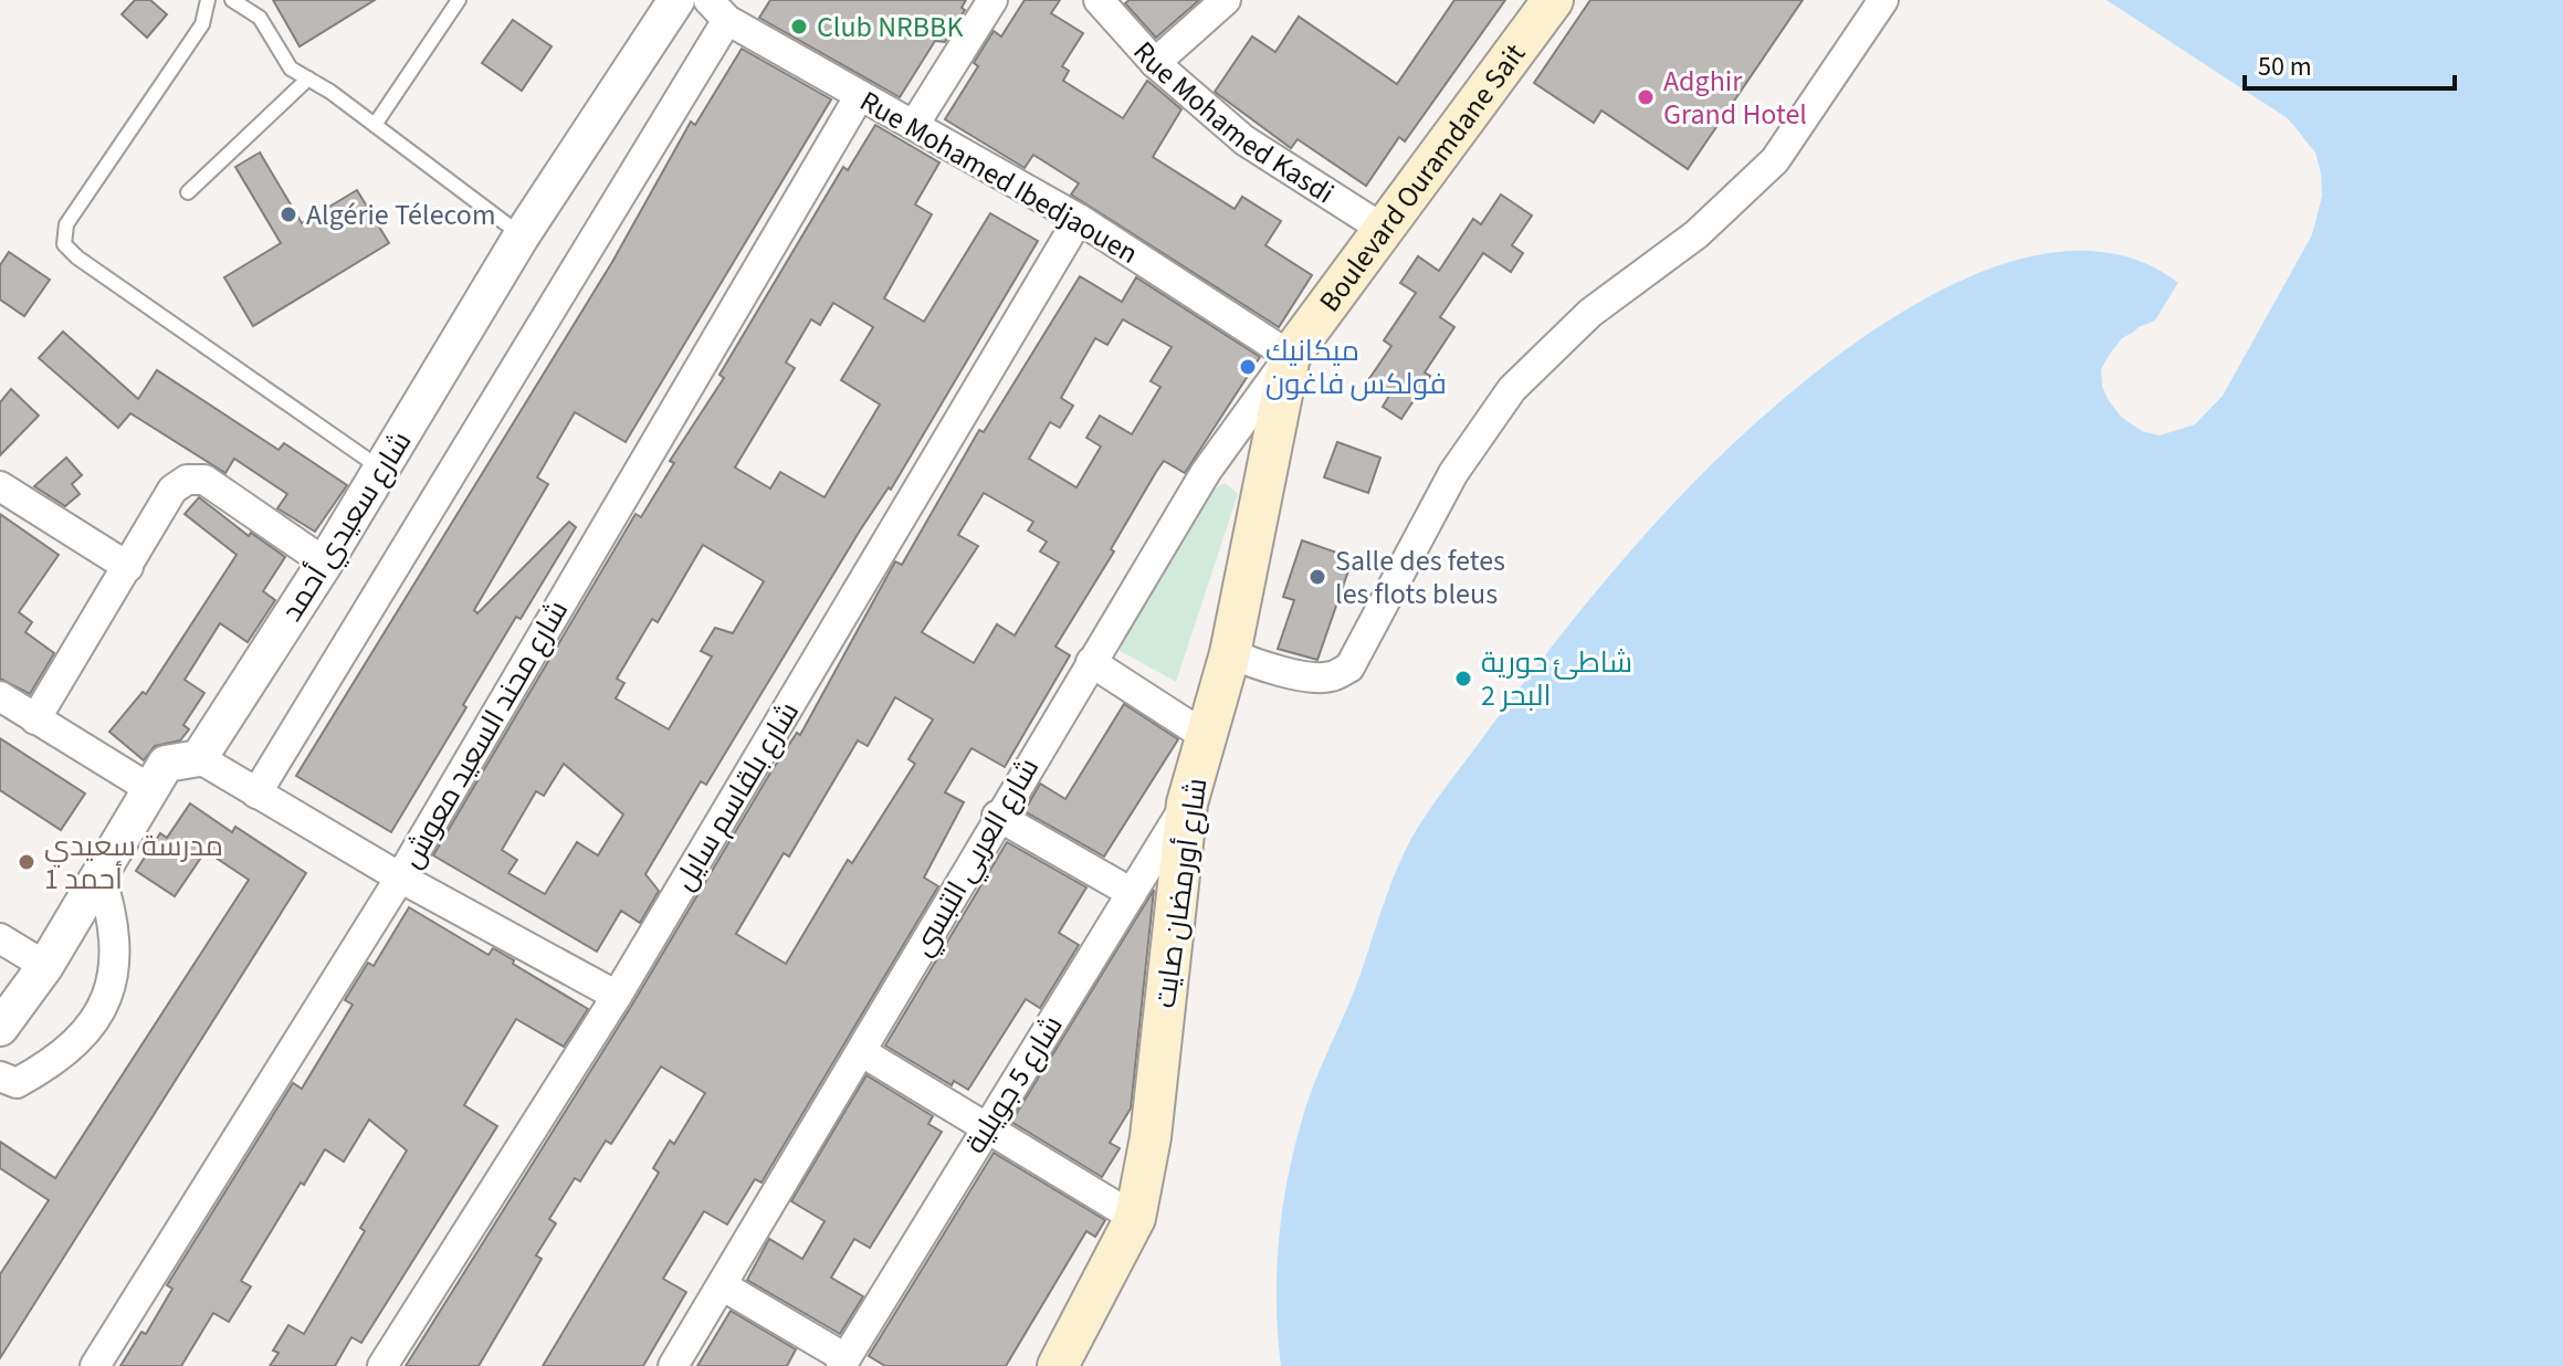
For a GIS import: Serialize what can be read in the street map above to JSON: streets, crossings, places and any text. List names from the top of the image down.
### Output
{
  "streets": {
    "main road": ["Boulevard Ouramdane Sait", "شارع أورمضان صايت"],
    "street": [
      "Rue Mohamed Kasdi",
      "Rue Mohamed Ibedjaouen",
      "شارع سعيدي أحمد",
      "شارع محند السعيد معوش",
      "شارع بلقاسم سايل",
      "شارع العربي التبسي",
      "شارع 5 جويلية"
    ]
  },
  "crossings": [
    ["Rue Mohamed Kasdi", "Boulevard Ouramdane Sait"],
    ["Rue Mohamed Ibedjaouen", "Boulevard Ouramdane Sait"],
    ["Rue Mohamed Ibedjaouen", "شارع محند السعيد معوش"],
    ["Rue Mohamed Ibedjaouen", "شارع بلقاسم سايل"],
    ["Rue Mohamed Ibedjaouen", "شارع العربي التبسي"],
    ["Rue Mohamed Ibedjaouen", "شارع أورمضان صايت"],
    ["Boulevard Ouramdane Sait", "شارع العربي التبسي"],
    ["Boulevard Ouramdane Sait", "شارع أورمضان صايت"],
    ["شارع العربي التبسي", "شارع أورمضان صايت"],
    ["شارع أورمضان صايت", "شارع 5 جويلية"]
  ],
  "places": [
    "Club NRBBK",
    "Adghir Grand Hotel",
    "Algérie Télecom",
    "ميكانيك فولكس فاغون",
    "Salle des fetes les flots bleus",
    "شاطئ حورية البحر 2",
    "مدرسة سعيدي أحمد 1"
  ],
  "scale_bar": "50 m"
}
